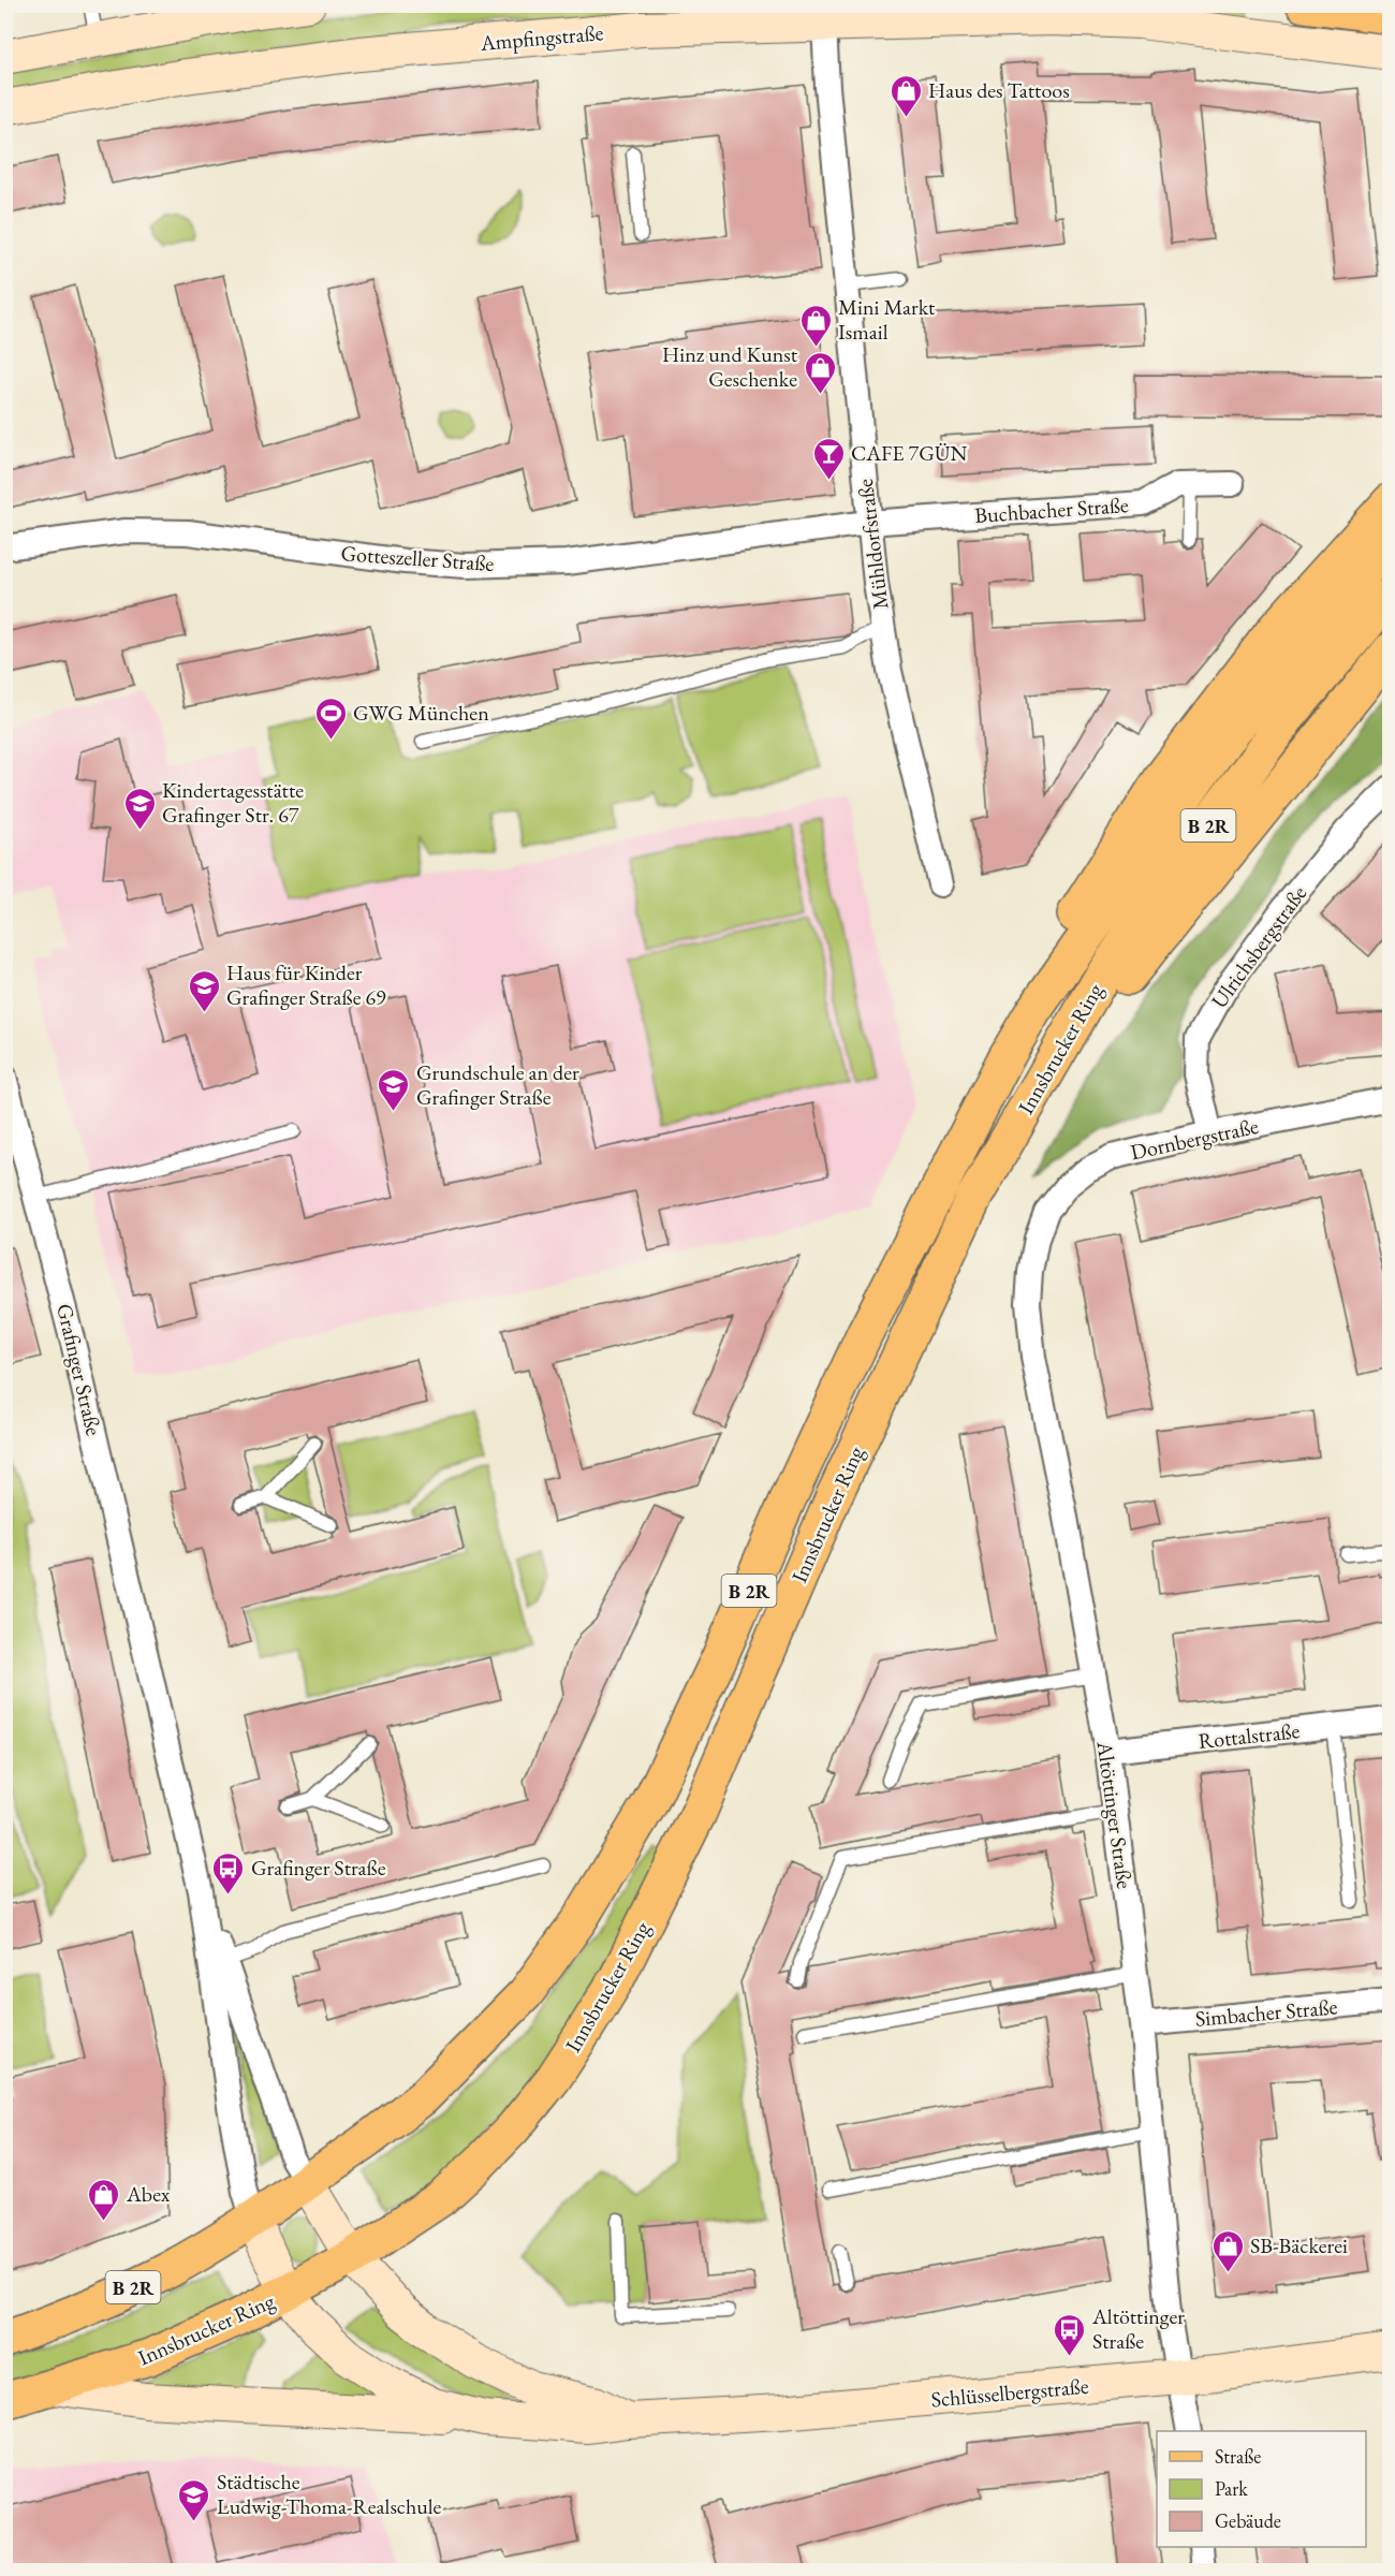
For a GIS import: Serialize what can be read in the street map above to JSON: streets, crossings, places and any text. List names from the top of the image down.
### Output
{
  "streets": {
    "main road": ["B 2R", "Innsbrucker Ring"],
    "street": [
      "Ampfingstraße",
      "Buchbacher Straße",
      "Mühldorfstraße",
      "Gotteszeller Straße",
      "Ulrichsbergstraße",
      "Dornbergstraße",
      "Grafinger Straße",
      "Rottalstraße",
      "Altöttinger Straße",
      "Simbacher Straße",
      "Schlüsselbergstraße"
    ]
  },
  "crossings": [
    ["Ampfingstraße", "Mühldorfstraße"],
    ["Buchbacher Straße", "Mühldorfstraße"],
    ["Buchbacher Straße", "Gotteszeller Straße"],
    ["Mühldorfstraße", "Gotteszeller Straße"],
    ["Ulrichsbergstraße", "Dornbergstraße"],
    ["Innsbrucker Ring", "Grafinger Straße"],
    ["Innsbrucker Ring", "Schlüsselbergstraße"],
    ["Dornbergstraße", "Altöttinger Straße"],
    ["Grafinger Straße", "Schlüsselbergstraße"],
    ["Rottalstraße", "Altöttinger Straße"],
    ["Altöttinger Straße", "Simbacher Straße"],
    ["Altöttinger Straße", "Schlüsselbergstraße"]
  ],
  "places": {
    "shop": [
      "Haus des Tattoos",
      "Mini Markt Ismail",
      "Hinz und Kunst Geschenke",
      "Abex",
      "SB-Bäckerei"
    ],
    "bar": ["CAFE 7GÜN"],
    "sports": ["GWG München"],
    "school or university": [
      "Kindertagesstätte Grafinger Str. 67",
      "Haus für Kinder Grafinger Straße 69",
      "Grundschule an der Grafinger Straße",
      "Städtische Ludwig-Thoma-Realschule"
    ],
    "bus stop": ["Grafinger Straße", "Altöttinger Straße"]
  },
  "legend": ["Straße", "Park", "Gebäude"]
}
